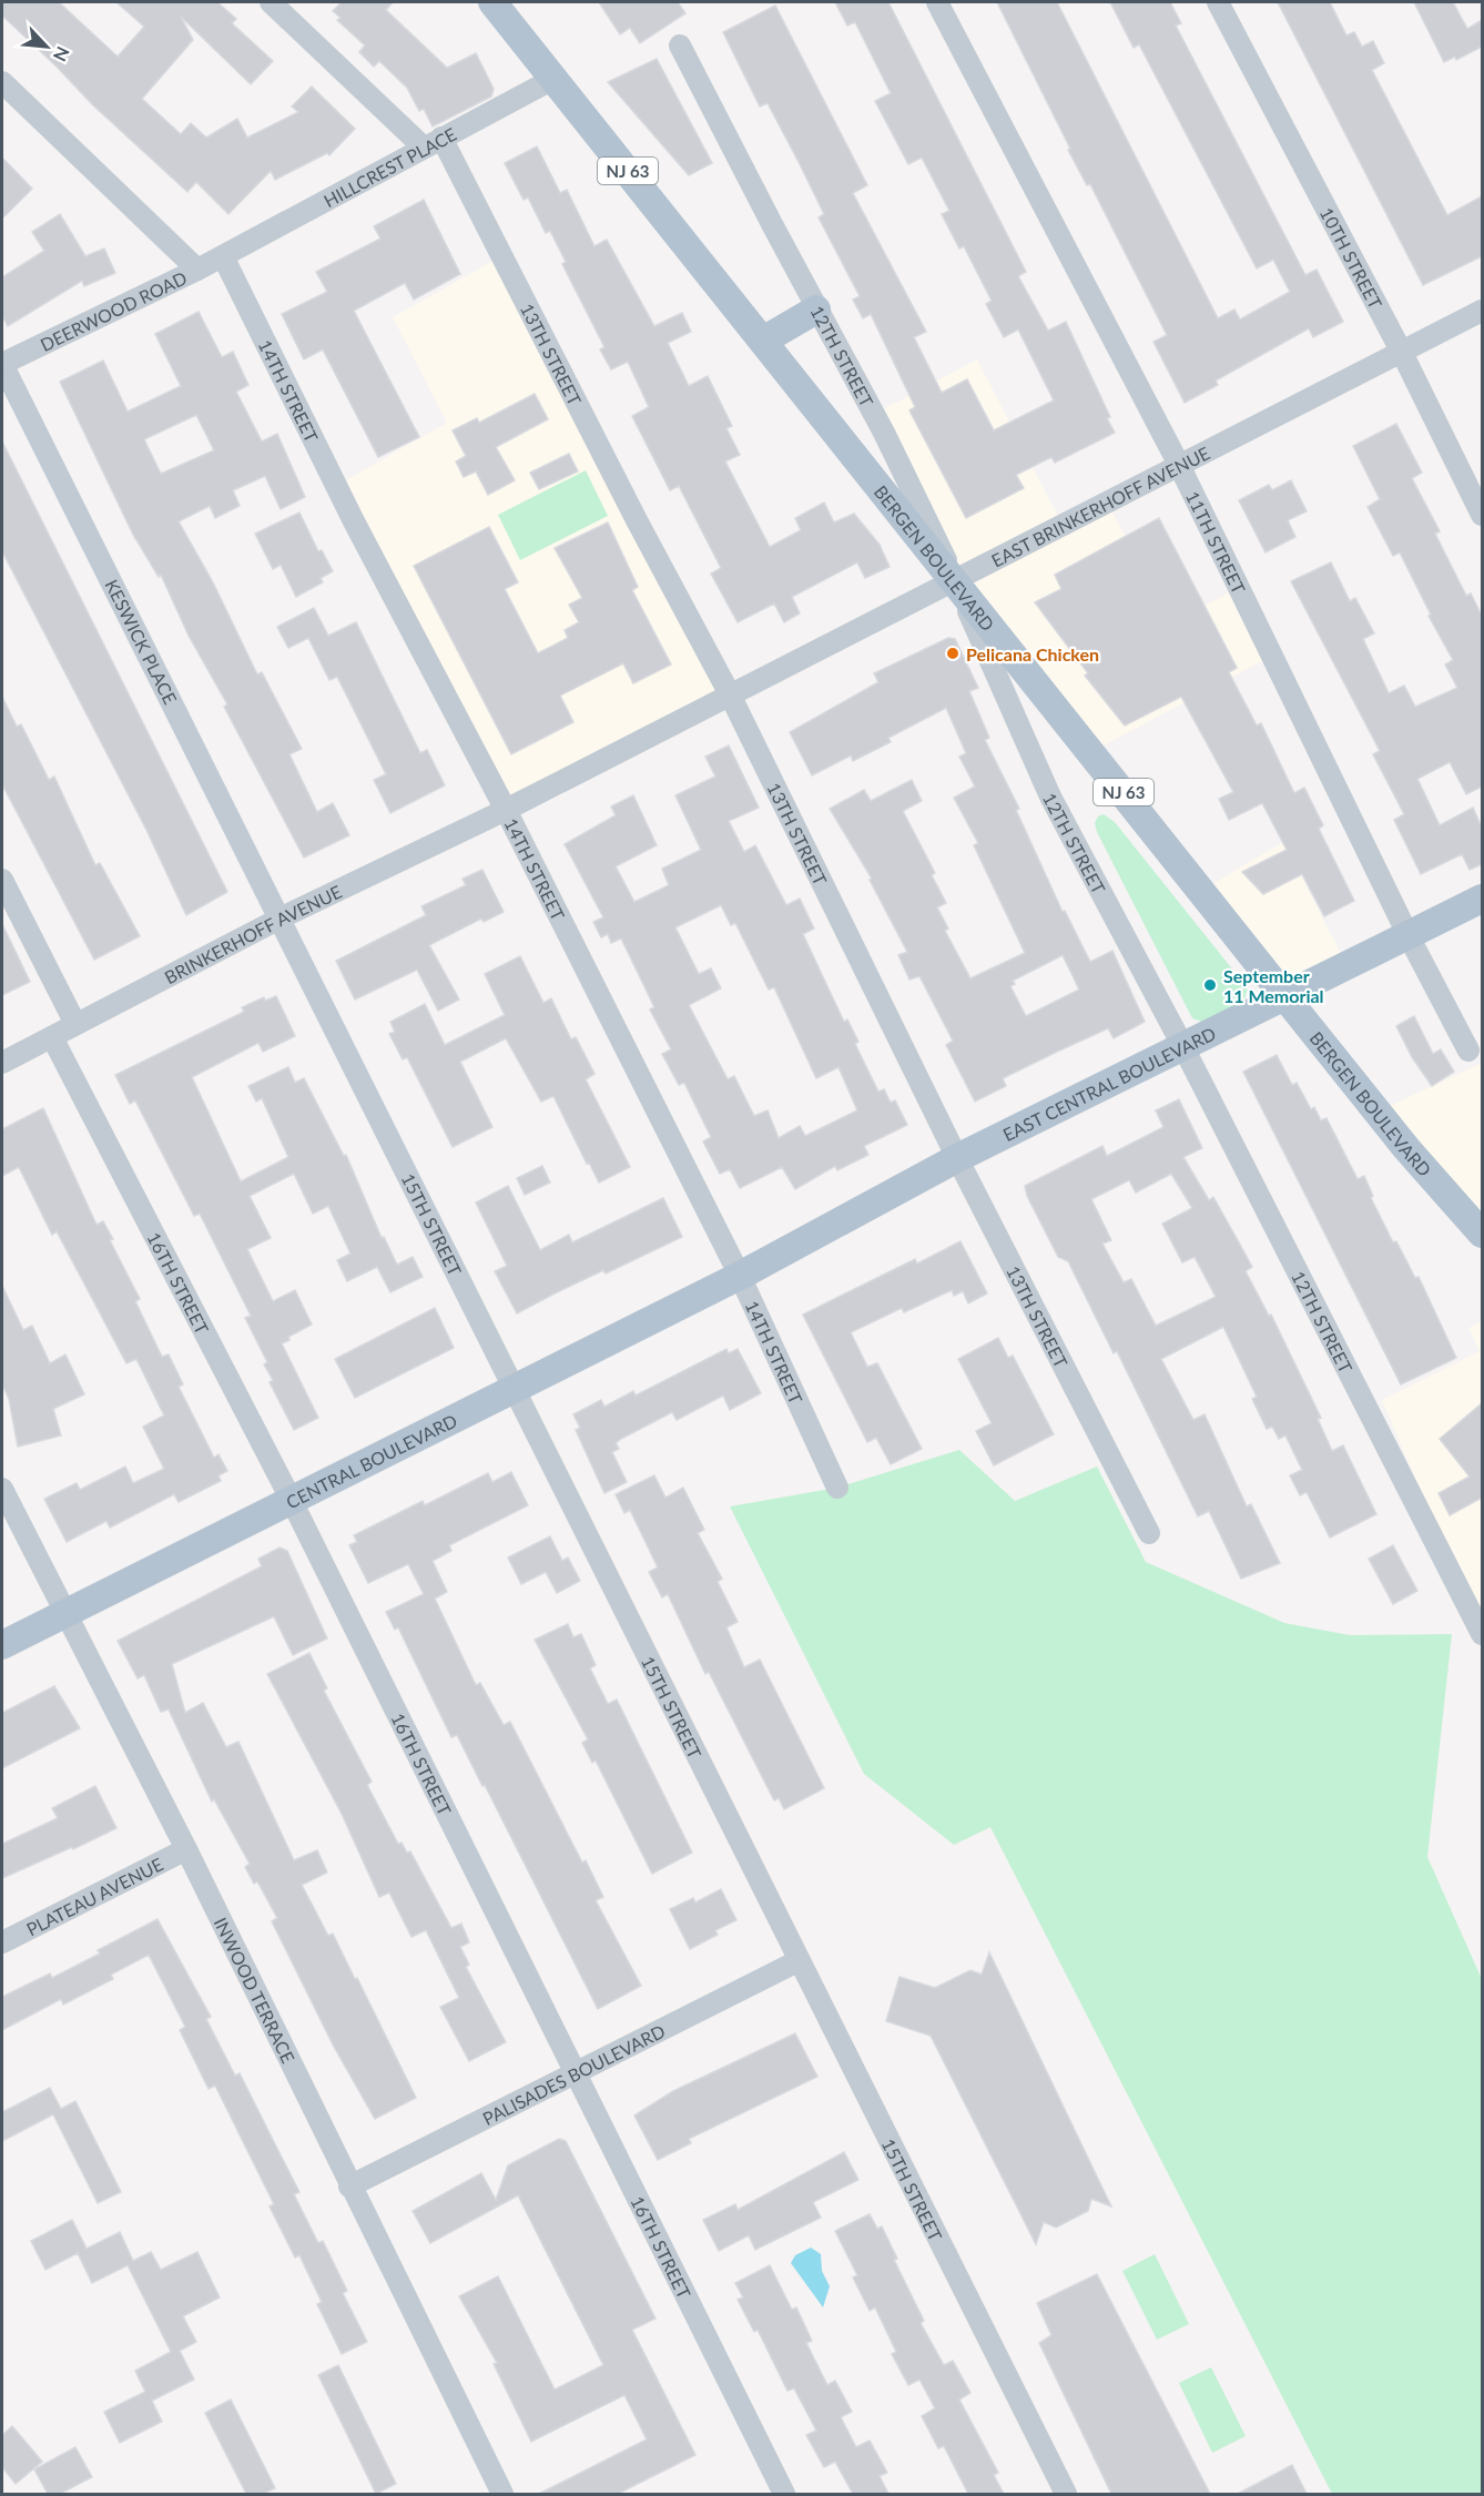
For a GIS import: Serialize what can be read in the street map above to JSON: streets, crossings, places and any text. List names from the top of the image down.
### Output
{
  "streets": {
    "main road": [
      "NJ 63",
      "BERGEN BOULEVARD",
      "EAST CENTRAL BOULEVARD",
      "CENTRAL BOULEVARD"
    ],
    "street": [
      "HILLCREST PLACE",
      "10TH STREET",
      "DEERWOOD ROAD",
      "13TH STREET",
      "12TH STREET",
      "14TH STREET",
      "EAST BRINKERHOFF AVENUE",
      "11TH STREET",
      "KESWICK PLACE",
      "BRINKERHOFF AVENUE",
      "15TH STREET",
      "16TH STREET",
      "PLATEAU AVENUE",
      "INWOOD TERRACE",
      "PALISADES BOULEVARD"
    ]
  },
  "crossings": [
    ["HILLCREST PLACE", "DEERWOOD ROAD"],
    ["HILLCREST PLACE", "13TH STREET"],
    ["HILLCREST PLACE", "14TH STREET"],
    ["HILLCREST PLACE", "BERGEN BOULEVARD"],
    ["10TH STREET", "EAST BRINKERHOFF AVENUE"],
    ["DEERWOOD ROAD", "14TH STREET"],
    ["DEERWOOD ROAD", "KESWICK PLACE"],
    ["13TH STREET", "EAST BRINKERHOFF AVENUE"],
    ["13TH STREET", "EAST CENTRAL BOULEVARD"],
    ["12TH STREET", "EAST BRINKERHOFF AVENUE"],
    ["12TH STREET", "BERGEN BOULEVARD"],
    ["12TH STREET", "EAST CENTRAL BOULEVARD"],
    ["14TH STREET", "EAST BRINKERHOFF AVENUE"],
    ["14TH STREET", "BRINKERHOFF AVENUE"],
    ["14TH STREET", "EAST CENTRAL BOULEVARD"],
    ["14TH STREET", "CENTRAL BOULEVARD"],
    ["EAST BRINKERHOFF AVENUE", "11TH STREET"],
    ["EAST BRINKERHOFF AVENUE", "BERGEN BOULEVARD"],
    ["EAST BRINKERHOFF AVENUE", "BRINKERHOFF AVENUE"],
    ["11TH STREET", "EAST CENTRAL BOULEVARD"],
    ["BERGEN BOULEVARD", "EAST CENTRAL BOULEVARD"],
    ["KESWICK PLACE", "BRINKERHOFF AVENUE"],
    ["KESWICK PLACE", "15TH STREET"],
    ["BRINKERHOFF AVENUE", "15TH STREET"],
    ["BRINKERHOFF AVENUE", "16TH STREET"],
    ["EAST CENTRAL BOULEVARD", "CENTRAL BOULEVARD"],
    ["15TH STREET", "CENTRAL BOULEVARD"],
    ["15TH STREET", "PALISADES BOULEVARD"],
    ["16TH STREET", "CENTRAL BOULEVARD"],
    ["16TH STREET", "PALISADES BOULEVARD"],
    ["CENTRAL BOULEVARD", "INWOOD TERRACE"],
    ["PLATEAU AVENUE", "INWOOD TERRACE"],
    ["INWOOD TERRACE", "PALISADES BOULEVARD"]
  ],
  "places": ["Pelicana Chicken", "September 11 Memorial"],
  "north": "bottom right"
}
